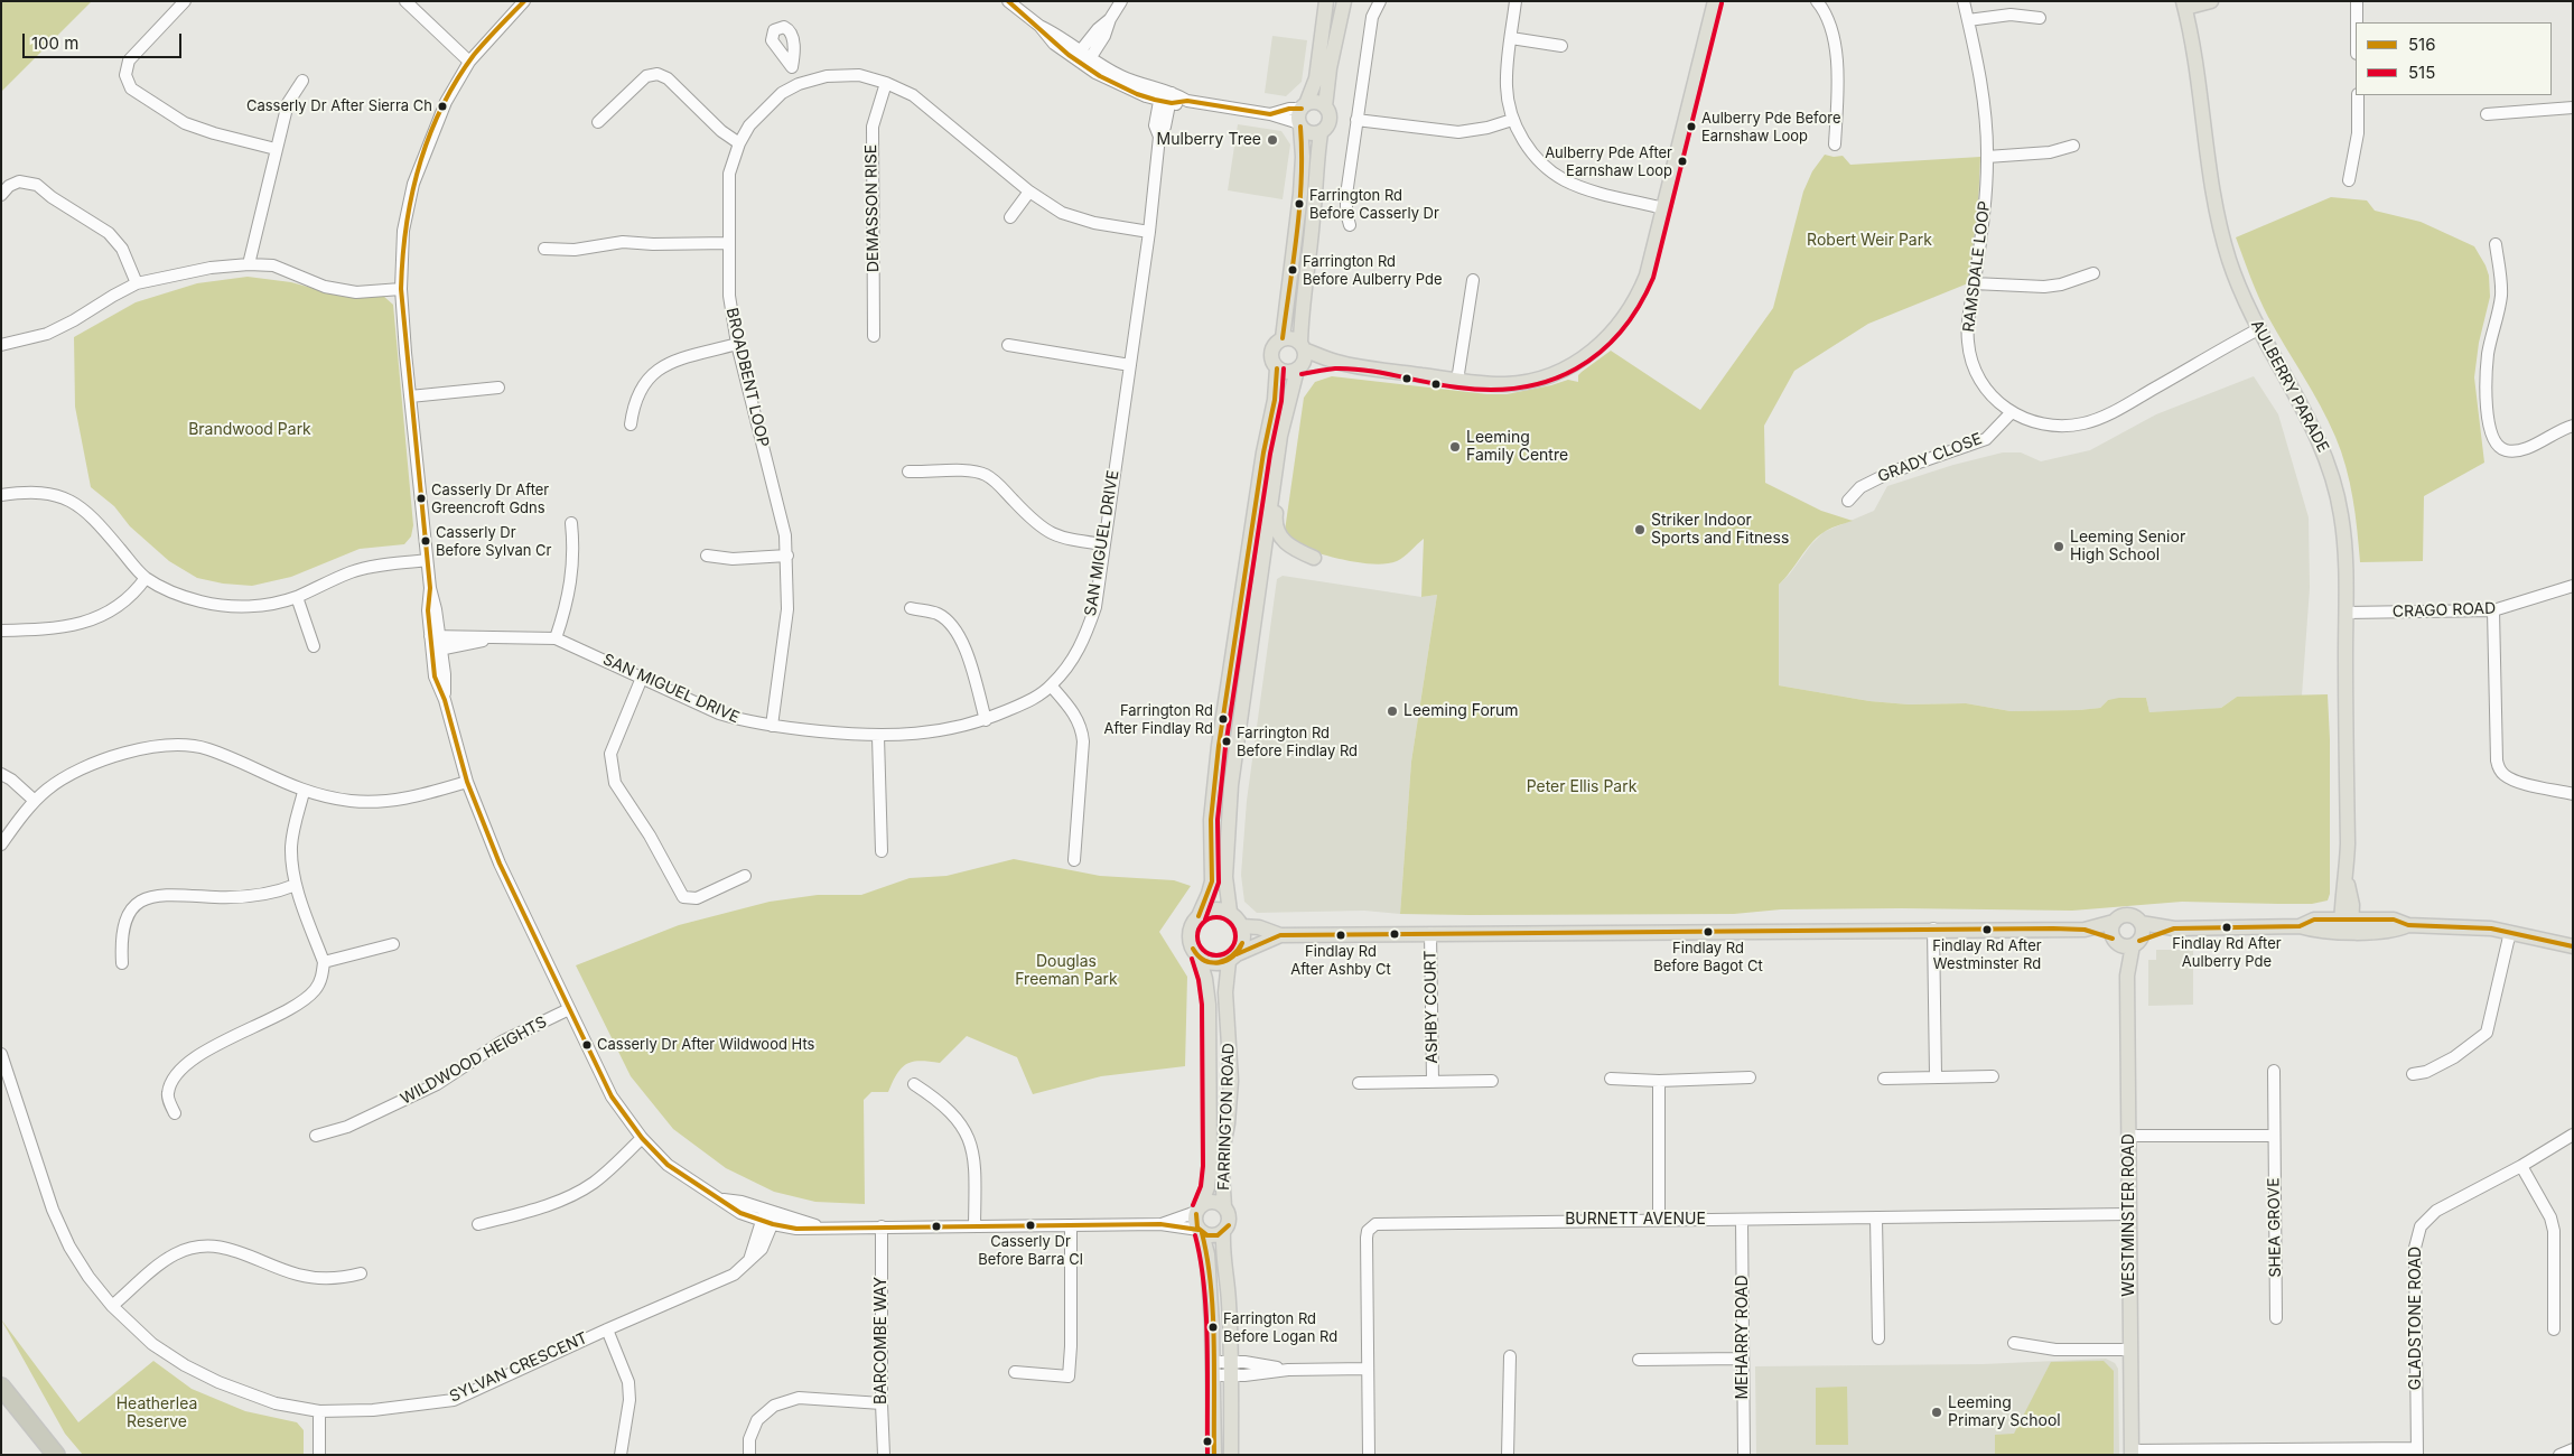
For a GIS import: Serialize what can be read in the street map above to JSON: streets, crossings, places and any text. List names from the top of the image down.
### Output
{
  "streets": {
    "main road": ["AULBERRY PARADE", "FARRINGTON ROAD", "WESTMINSTER ROAD"],
    "street": [
      "DEMASSON RISE",
      "RAMSDALE LOOP",
      "BROADBENT LOOP",
      "GRADY CLOSE",
      "SAN MIGUEL DRIVE",
      "CRAGO ROAD",
      "ASHBY COURT",
      "WILDWOOD HEIGHTS",
      "BURNETT AVENUE",
      "SHEA GROVE",
      "GLADSTONE ROAD",
      "MEHARRY ROAD",
      "BARCOMBE WAY",
      "SYLVAN CRESCENT"
    ]
  },
  "crossings": [
    ["DEMASSON RISE", "BROADBENT LOOP"],
    ["RAMSDALE LOOP", "AULBERRY PARADE"],
    ["RAMSDALE LOOP", "GRADY CLOSE"],
    ["BROADBENT LOOP", "SAN MIGUEL DRIVE"],
    ["AULBERRY PARADE", "CRAGO ROAD"],
    ["WESTMINSTER ROAD", "BURNETT AVENUE"],
    ["BURNETT AVENUE", "MEHARRY ROAD"]
  ],
  "parks": [
    "Robert Weir Park",
    "Brandwood Park",
    "Peter Ellis Park",
    "Douglas Freeman Park",
    "Heatherlea Reserve"
  ],
  "places": [
    "Casserly Dr After Sierra Ch",
    "Aulberry Pde Before Earnshaw Loop",
    "Mulberry Tree",
    "Aulberry Pde After Earnshaw Loop",
    "Farrington Rd Before Casserly Dr",
    "Farrington Rd Before Aulberry Pde",
    "Leeming Family Centre",
    "Casserly Dr After Greencroft Gdns",
    "Striker Indoor Sports and Fitness",
    "Casserly Dr Before Sylvan Cr",
    "Leeming Senior High School",
    "Leeming Forum",
    "Farrington Rd After Findlay Rd",
    "Farrington Rd Before Findlay Rd",
    "Findlay Rd After Aulberry Pde",
    "Findlay Rd After Westminster Rd",
    "Findlay Rd Before Bagot Ct",
    "Findlay Rd After Ashby Ct",
    "Casserly Dr After Wildwood Hts",
    "Casserly Dr Before Barra Cl",
    "Farrington Rd Before Logan Rd",
    "Leeming Primary School"
  ],
  "lines": ["transit line 516", "transit line 515"],
  "legend": ["516", "515"],
  "scale_bar": "100 m"
}
